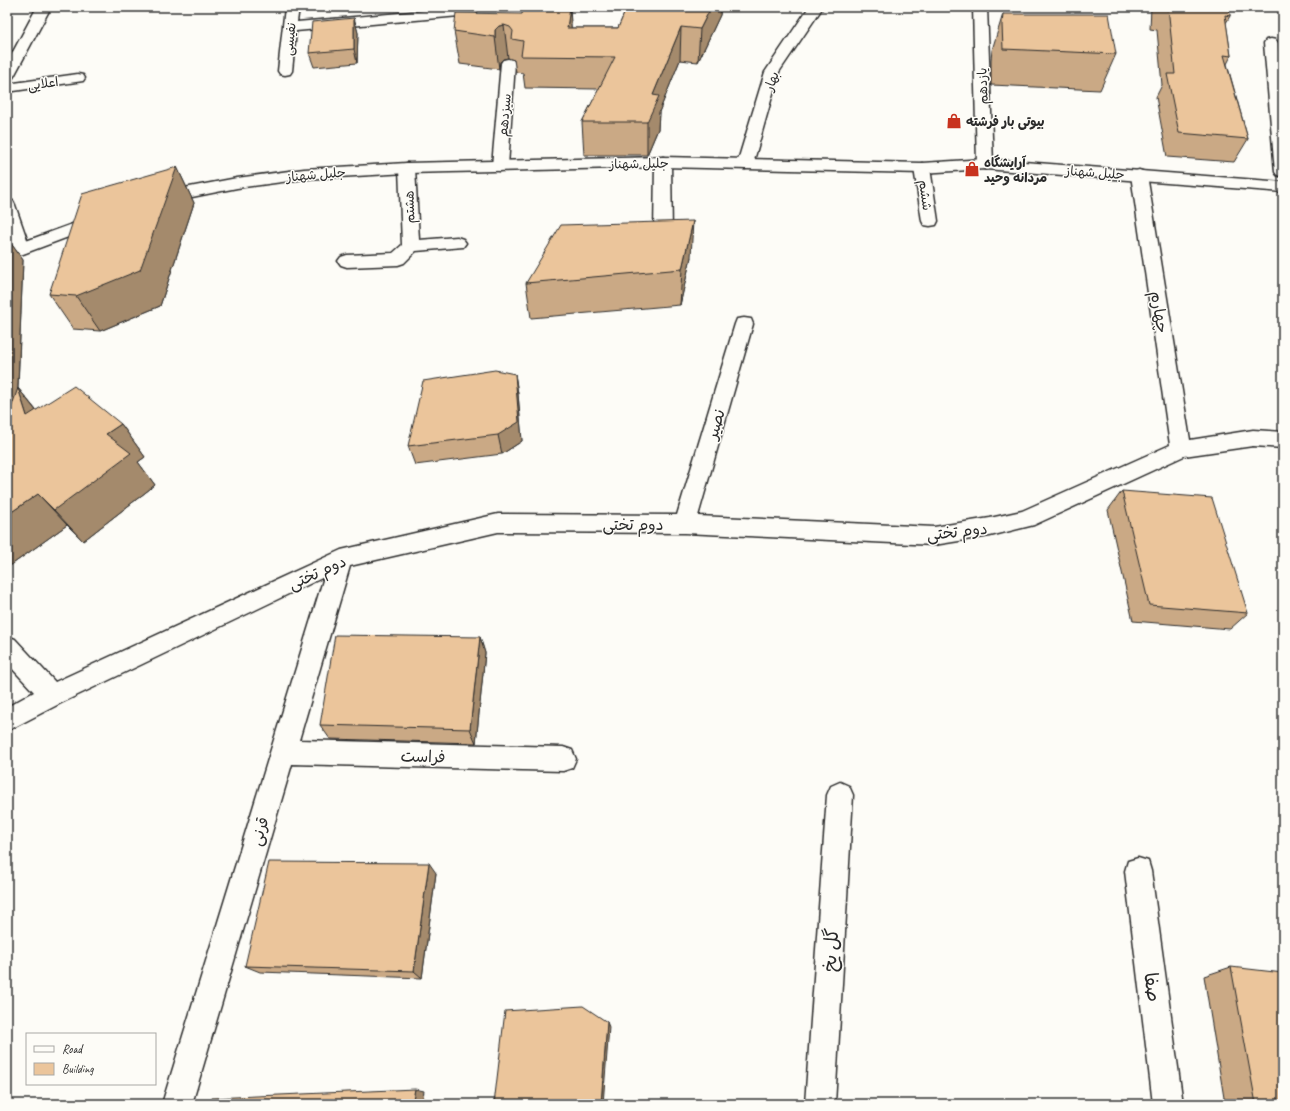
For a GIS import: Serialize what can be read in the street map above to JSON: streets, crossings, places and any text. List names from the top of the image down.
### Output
{
  "streets": {
    "street": [
      "نفیسی",
      "بهار",
      "یازدهم",
      "سیزدهم",
      "جلیل شهناز",
      "ششم",
      "هشتم",
      "چهارم",
      "نصیر",
      "دوم تختی",
      "فراست",
      "قرنی",
      "گل یخ",
      "صفا"
    ],
    "lane": ["اعلایی"]
  },
  "crossings": [
    ["بهار", "جلیل شهناز"],
    ["یازدهم", "جلیل شهناز"],
    ["سیزدهم", "جلیل شهناز"],
    ["جلیل شهناز", "ششم"],
    ["جلیل شهناز", "هشتم"],
    ["جلیل شهناز", "چهارم"],
    ["چهارم", "دوم تختی"],
    ["نصیر", "دوم تختی"],
    ["دوم تختی", "قرنی"],
    ["فراست", "قرنی"]
  ],
  "places": {
    "shop": ["بیوتی بار فرشته", "آرایشگاه مردانه وحید"]
  },
  "legend": ["Road", "Building"]
}
